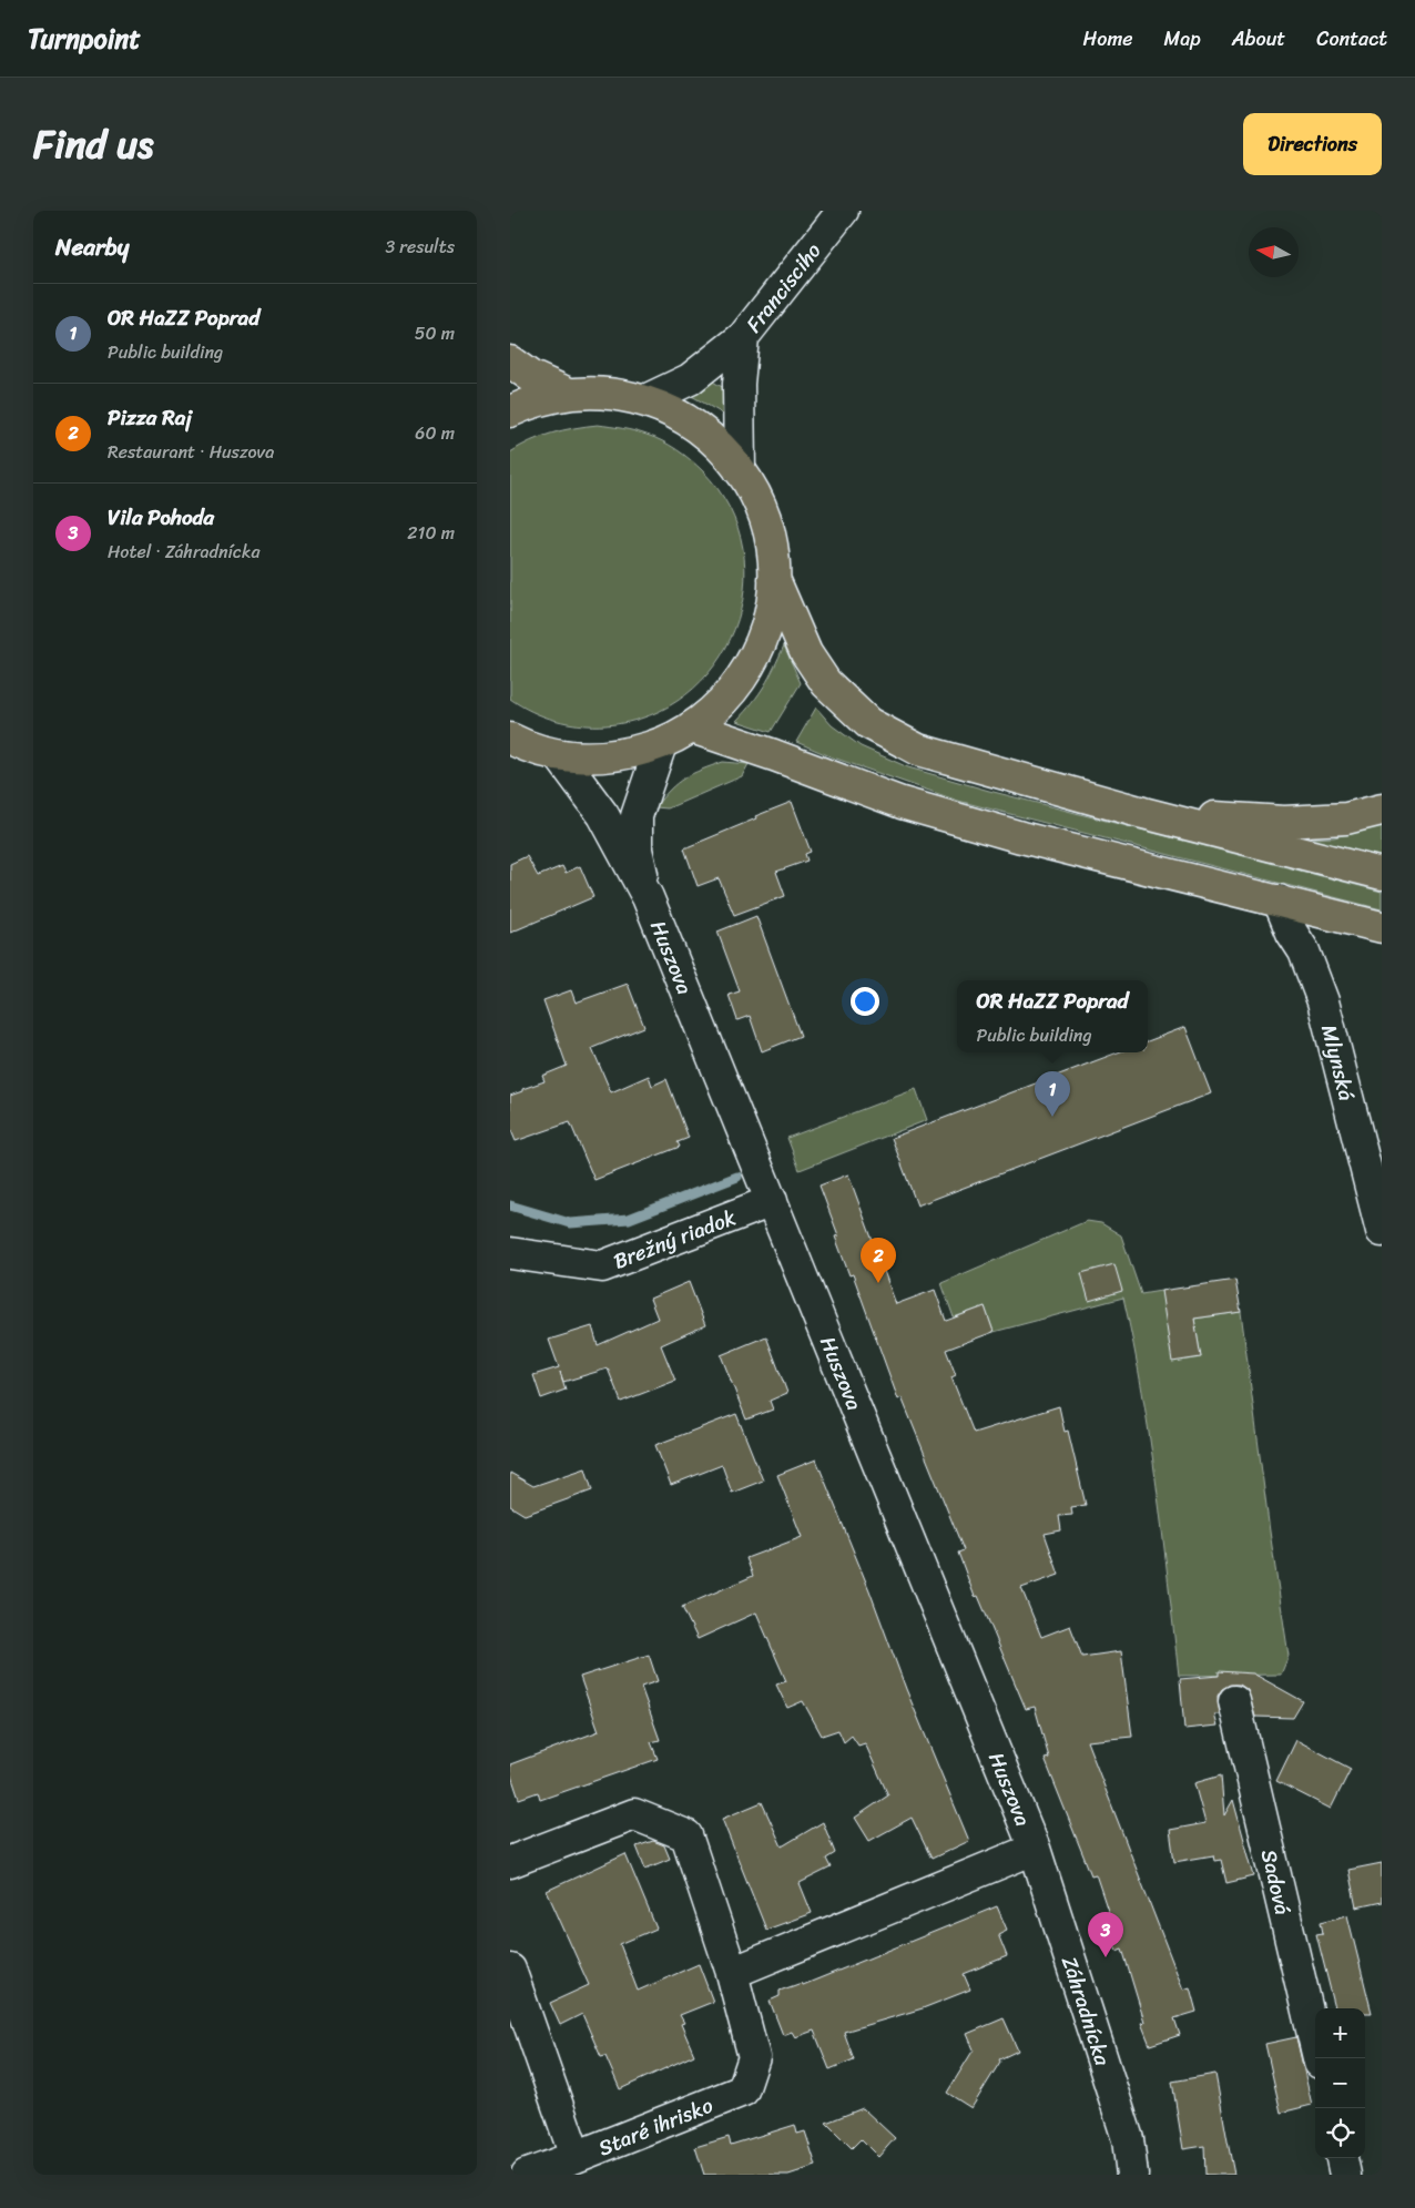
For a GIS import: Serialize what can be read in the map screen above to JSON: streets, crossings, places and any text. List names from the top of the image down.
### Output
{
  "streets": {
    "street": [
      "Francisciho",
      "Huszova",
      "Mlynská",
      "Brežný riadok",
      "Sadová",
      "Záhradnícka",
      "Staré ihrisko"
    ]
  },
  "crossings": [
    ["Huszova", "Brežný riadok"],
    ["Huszova", "Záhradnícka"]
  ],
  "north": "left",
  "page": {
    "header": "Turnpoint",
    "nav": [
      "Home",
      "Map",
      "About",
      "Contact"
    ],
    "title": "Find us",
    "buttons": "Directions",
    "heading": ["Nearby", "3 results"],
    "list": [
      {
        "mark": "1",
        "name": "OR HaZZ Poprad",
        "note": "Public building",
        "value": "50 m"
      },
      {
        "mark": "2",
        "name": "Pizza Raj",
        "note": "Restaurant · Huszova",
        "value": "60 m"
      },
      {
        "mark": "3",
        "name": "Vila Pohoda",
        "note": "Hotel · Záhradnícka",
        "value": "210 m"
      }
    ],
    "popup": ["OR HaZZ Poprad", "Public building"],
    "pins": ["1", "2", "3"],
    "map_buttons": ["+", "−"]
  }
}
